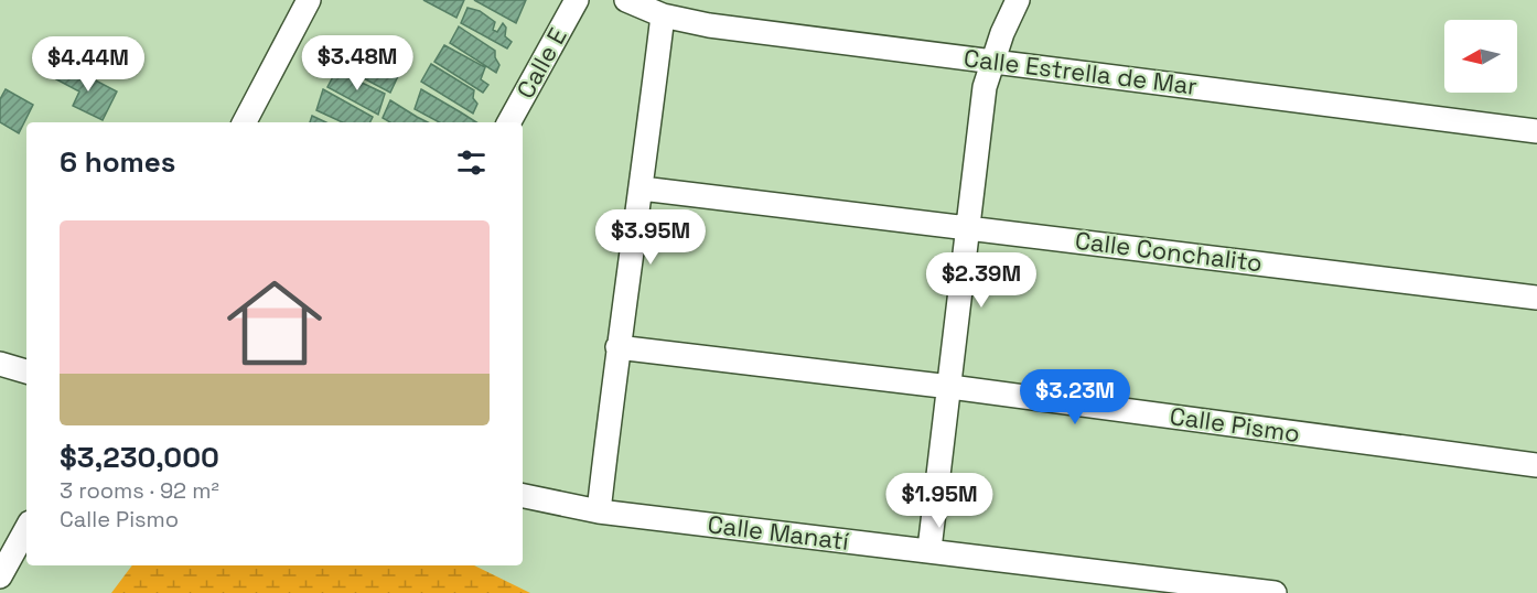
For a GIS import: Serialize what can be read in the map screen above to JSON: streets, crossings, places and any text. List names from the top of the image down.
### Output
{
  "streets": {
    "street": [
      "Calle E",
      "Calle Estrella de Mar",
      "Calle Conchalito",
      "Calle Pismo",
      "Calle Manatí"
    ]
  },
  "north": "left",
  "page": {
    "price": [
      "$3.48M",
      "$4.44M",
      "$3.95M",
      "$2.39M",
      "$3.23M",
      "$1.95M"
    ],
    "heading": "6 homes",
    "list": [
      {
        "name": "$3,230,000",
        "note": "3 rooms · 92 m² · Calle Pismo"
      }
    ]
  }
}
